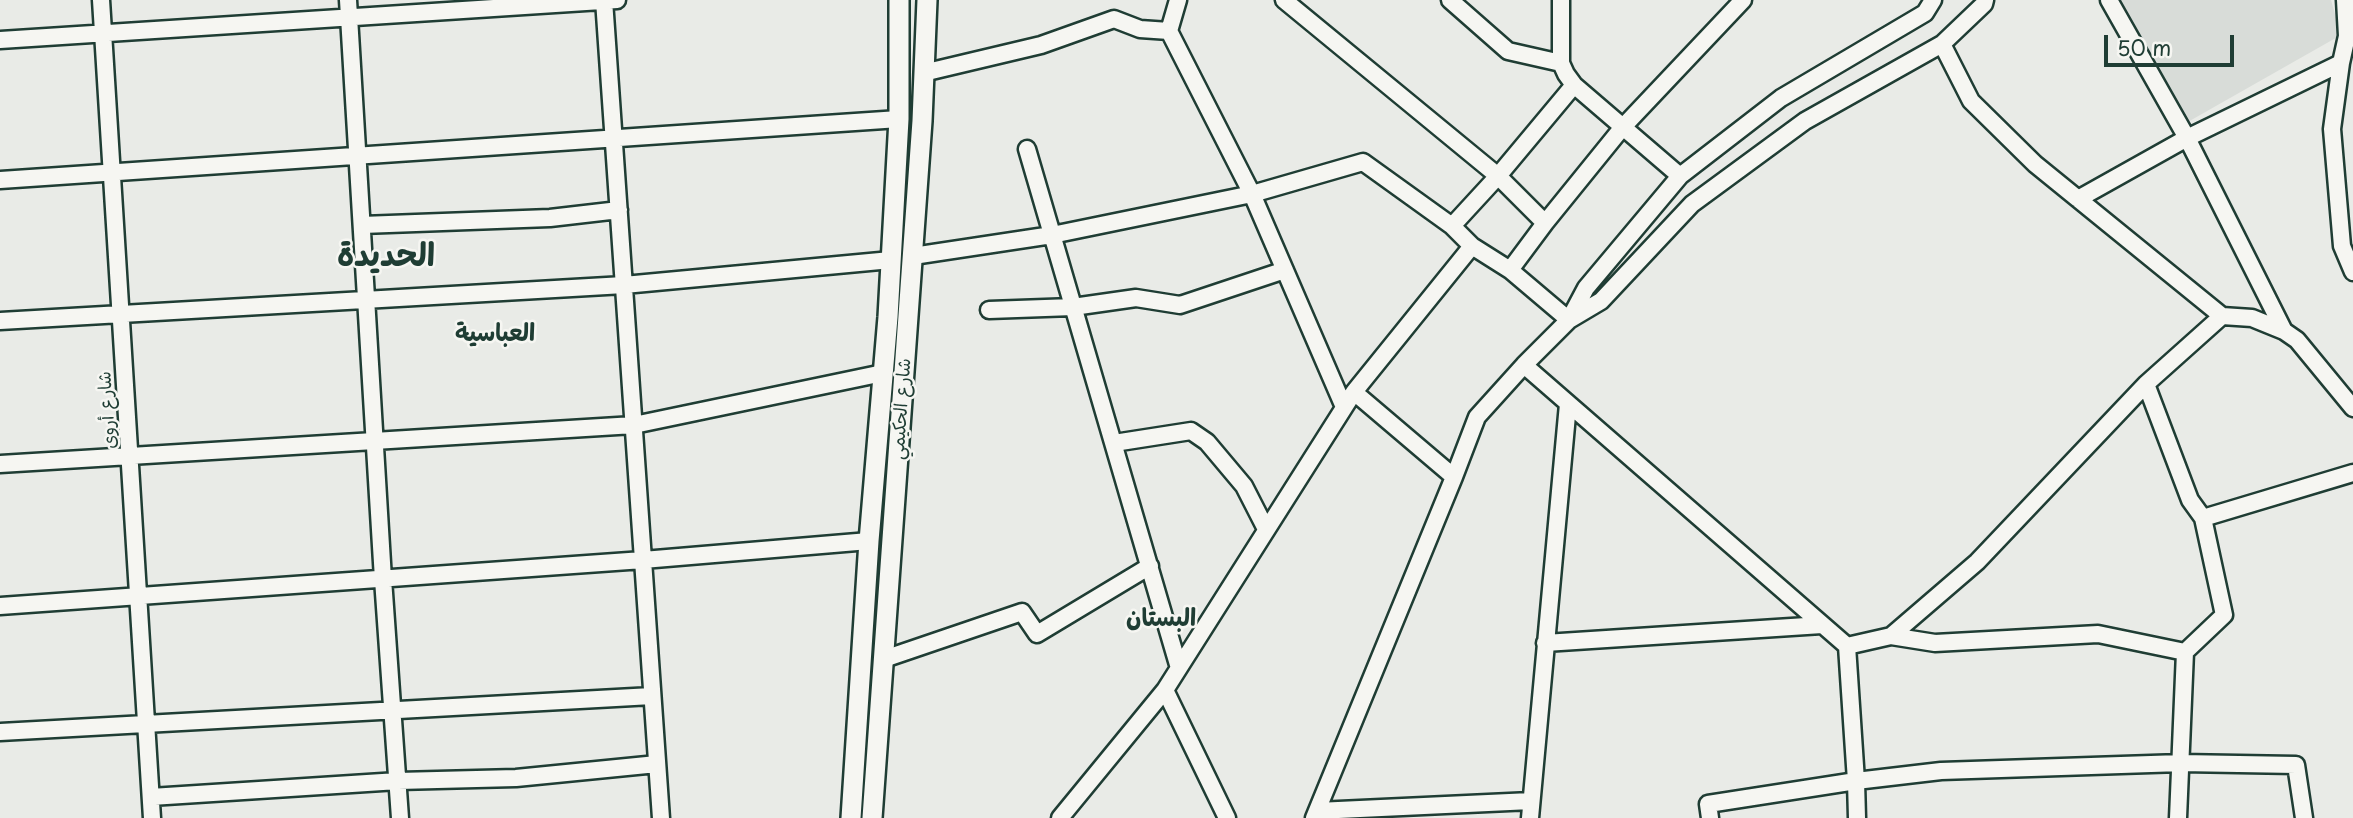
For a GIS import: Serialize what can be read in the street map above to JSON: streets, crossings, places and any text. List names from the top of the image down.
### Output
{
  "streets": {
    "street": ["شارع الحكيمي", "شارع أروى"]
  },
  "districts": ["الحديدة", "العباسية", "البستان"],
  "scale_bar": "50 m"
}
